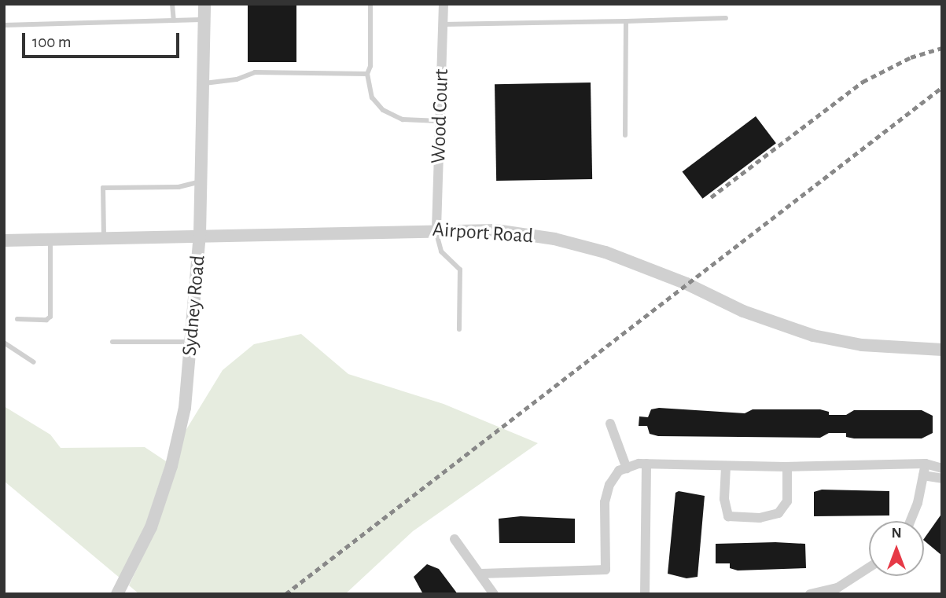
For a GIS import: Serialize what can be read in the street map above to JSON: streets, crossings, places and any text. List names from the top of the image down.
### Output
{
  "streets": {
    "street": ["Wood Court", "Airport Road", "Sydney Road"]
  },
  "crossings": [
    ["Wood Court", "Airport Road"],
    ["Airport Road", "Sydney Road"]
  ],
  "scale_bar": "100 m",
  "north": "top"
}
